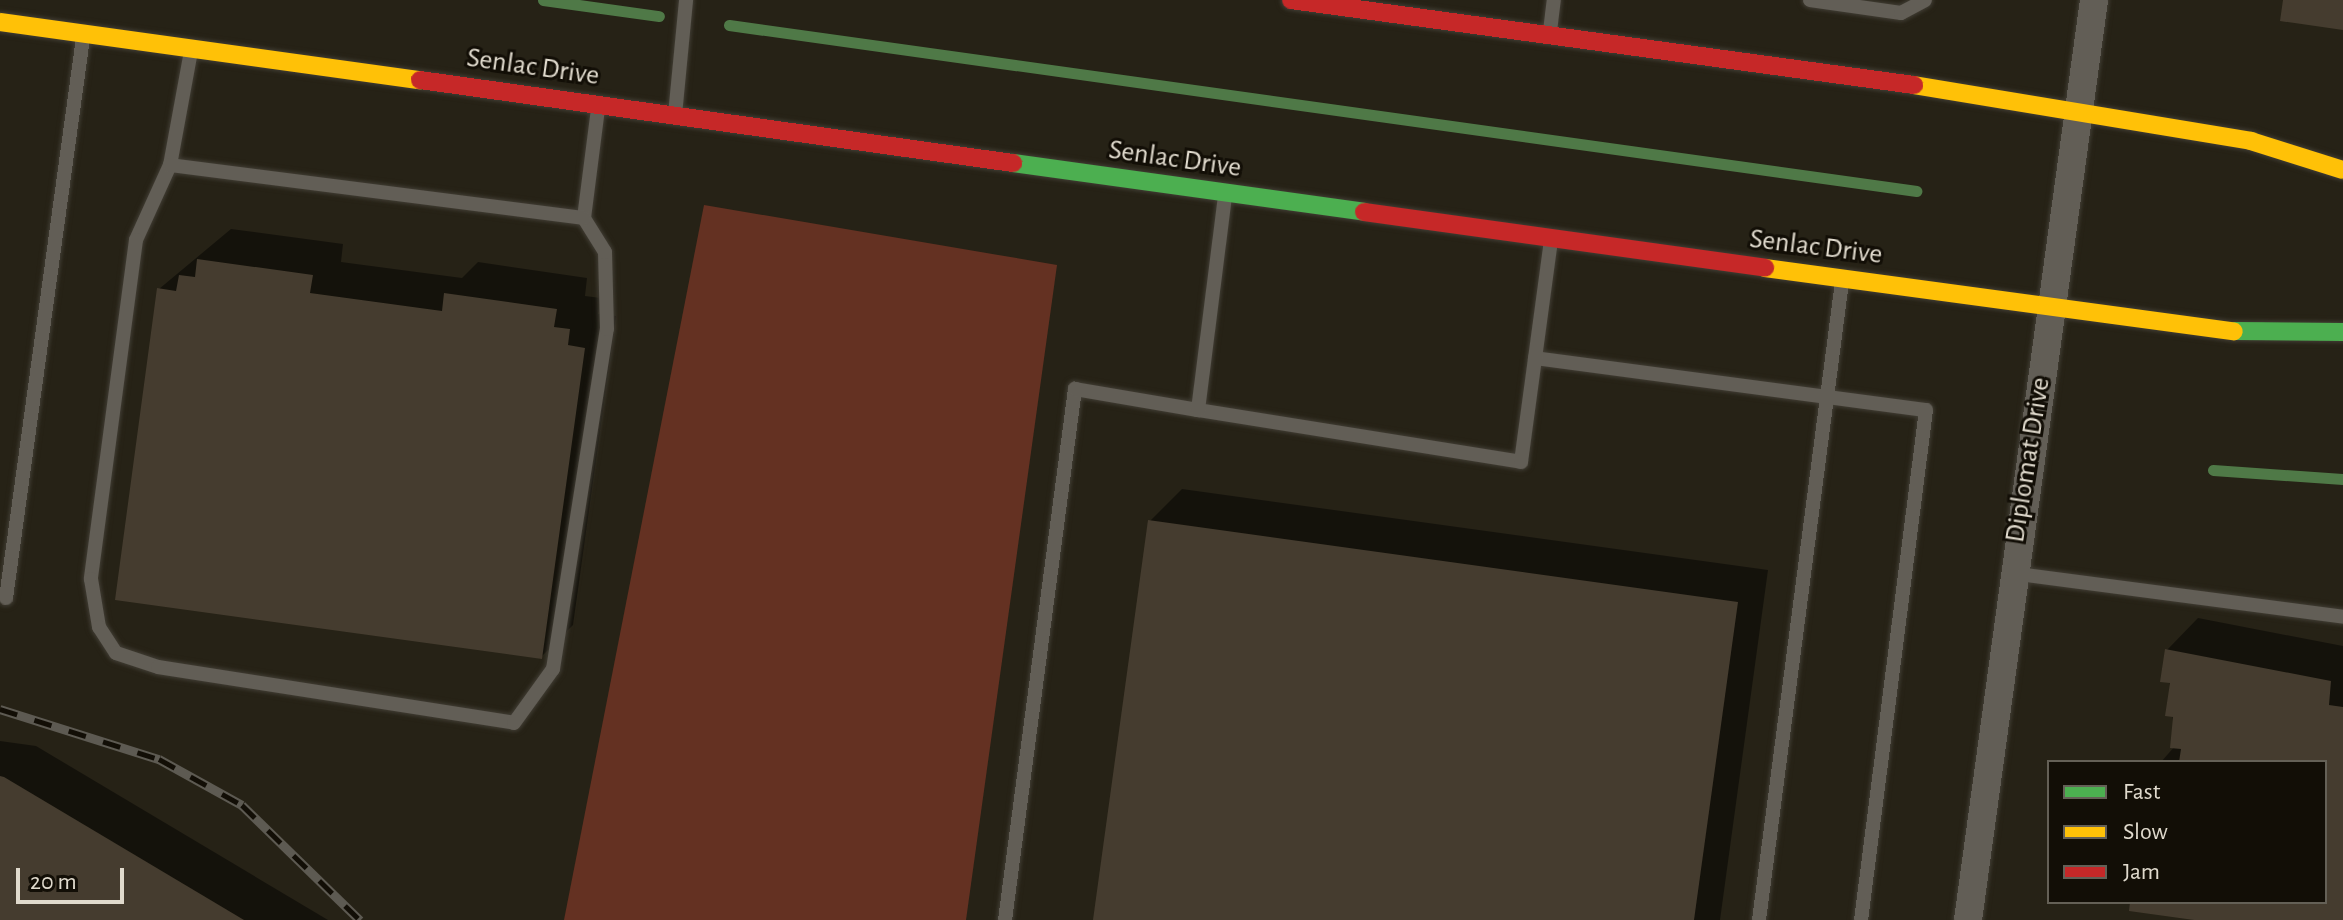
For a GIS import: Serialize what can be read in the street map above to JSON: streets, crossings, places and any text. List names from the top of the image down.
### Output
{
  "streets": {
    "street": ["Senlac Drive", "Diplomat Drive"]
  },
  "crossings": [
    ["Senlac Drive", "Diplomat Drive"]
  ],
  "legend": ["Fast", "Slow", "Jam"],
  "scale_bar": "20 m"
}
